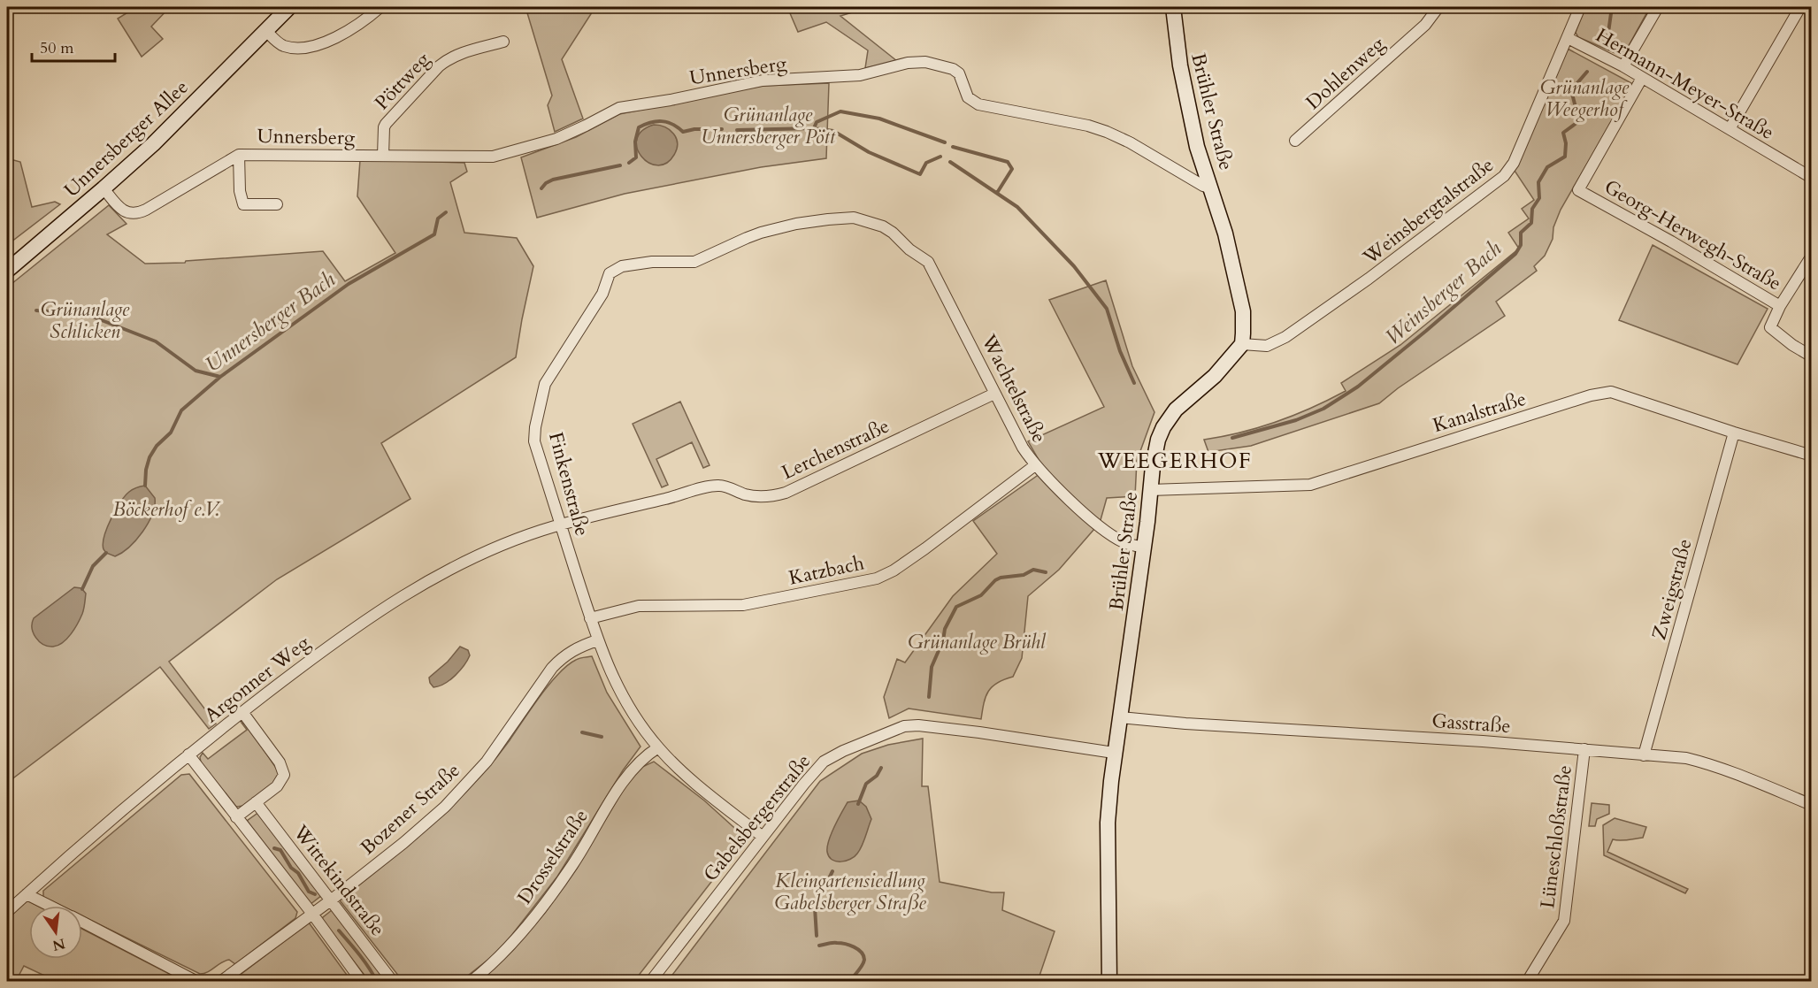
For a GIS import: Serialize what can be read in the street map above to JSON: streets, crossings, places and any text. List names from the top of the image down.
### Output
{
  "streets": {
    "main road": ["Brühler Straße", "Unnersberger Allee"],
    "street": [
      "Unnersberg",
      "Dohlenweg",
      "Pöttweg",
      "Hermann-Meyer-Straße",
      "Weinsbergtalstraße",
      "Georg-Herwegh-Straße",
      "Wachtelstraße",
      "Kanalstraße",
      "Lerchenstraße",
      "Finkenstraße",
      "Katzbach",
      "Zweigstraße",
      "Argonner Weg",
      "Gasstraße",
      "Bozener Straße",
      "Gabelsbergerstraße",
      "Lüneschloßstraße",
      "Drosselstraße",
      "Wittekindstraße"
    ]
  },
  "crossings": [
    ["Unnersberg", "Pöttweg"],
    ["Unnersberg", "Brühler Straße"],
    ["Unnersberg", "Unnersberger Allee"],
    ["Hermann-Meyer-Straße", "Weinsbergtalstraße"],
    ["Hermann-Meyer-Straße", "Georg-Herwegh-Straße"],
    ["Brühler Straße", "Weinsbergtalstraße"],
    ["Brühler Straße", "Wachtelstraße"],
    ["Brühler Straße", "Kanalstraße"],
    ["Brühler Straße", "Gasstraße"],
    ["Brühler Straße", "Gabelsbergerstraße"],
    ["Wachtelstraße", "Lerchenstraße"],
    ["Wachtelstraße", "Finkenstraße"],
    ["Wachtelstraße", "Katzbach"],
    ["Kanalstraße", "Zweigstraße"],
    ["Lerchenstraße", "Finkenstraße"],
    ["Lerchenstraße", "Argonner Weg"],
    ["Finkenstraße", "Katzbach"],
    ["Finkenstraße", "Argonner Weg"],
    ["Finkenstraße", "Bozener Straße"],
    ["Finkenstraße", "Gabelsbergerstraße"],
    ["Finkenstraße", "Drosselstraße"],
    ["Zweigstraße", "Gasstraße"],
    ["Gasstraße", "Lüneschloßstraße"],
    ["Bozener Straße", "Wittekindstraße"]
  ],
  "districts": ["WEEGERHOF"],
  "water": ["Weinsberger Bach", "Unnersberger Bach"],
  "parks": [
    "Grünanlage Weegerhof",
    "Grünanlage Unnersberger Pött",
    "Grünanlage Schlicken",
    "Böckerhof e.V.",
    "Grünanlage Brühl",
    "Kleingartensiedlung Gabelsberger Straße"
  ],
  "scale_bar": "50 m",
  "north": "bottom"
}
